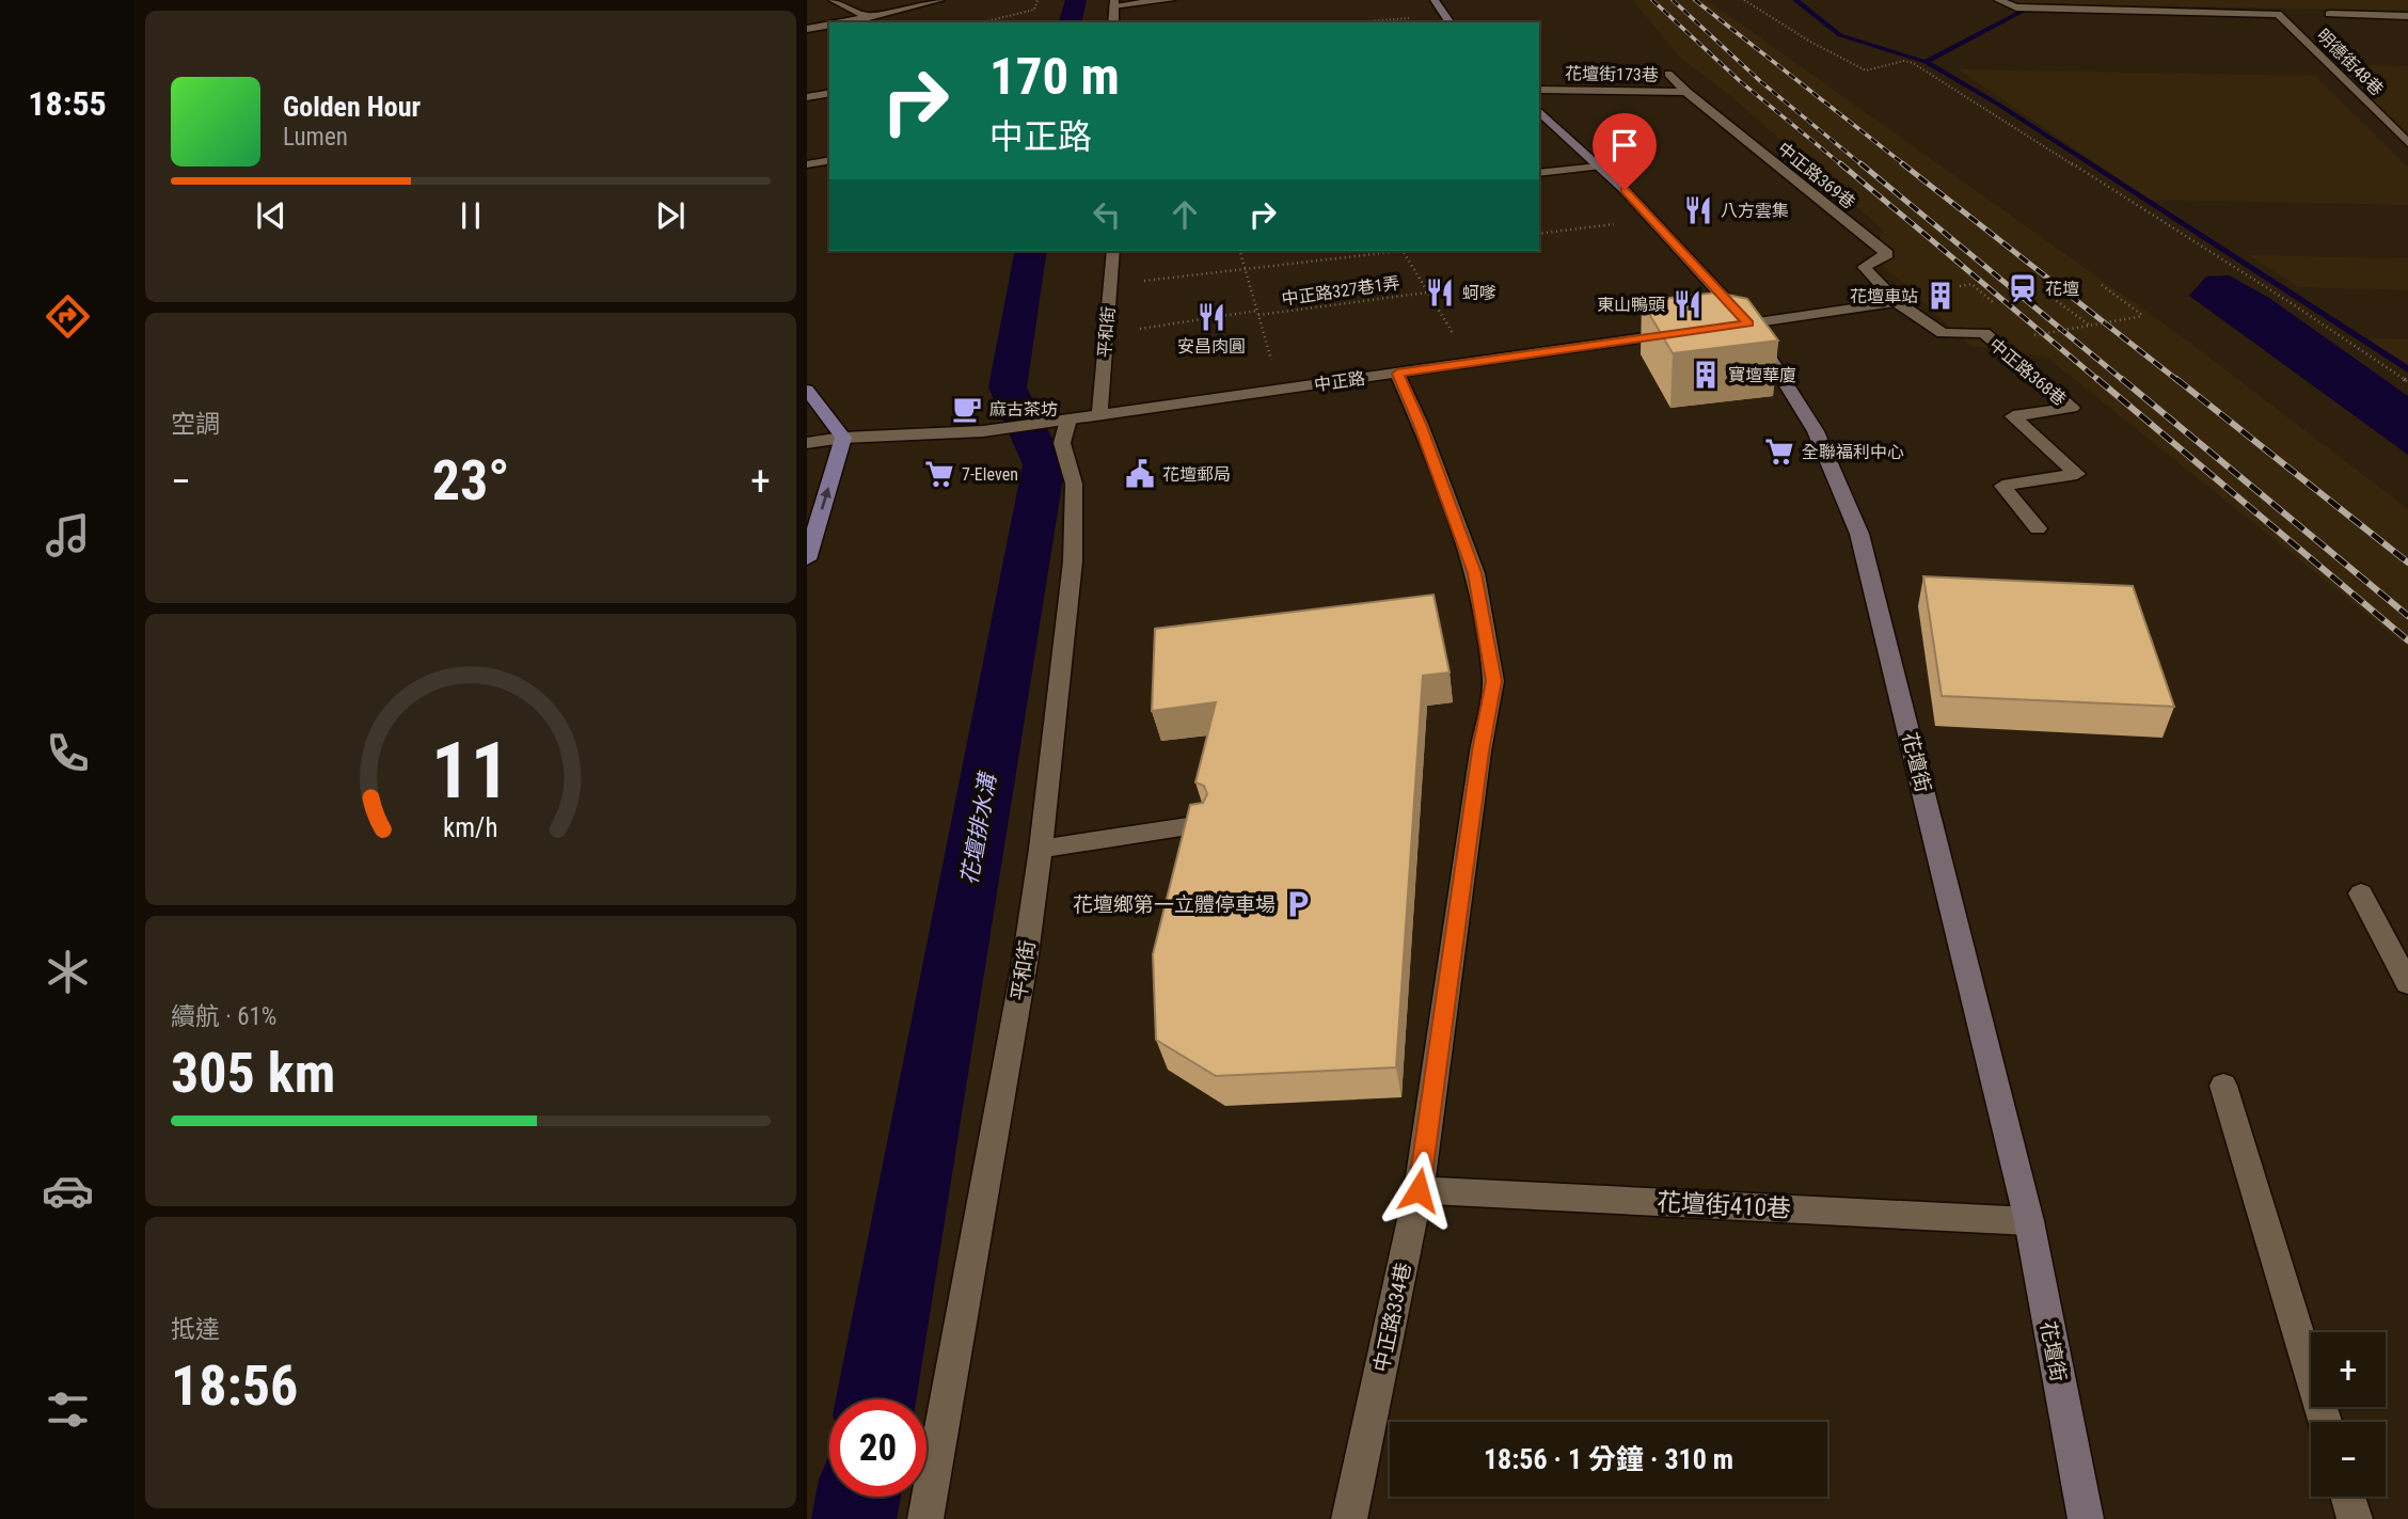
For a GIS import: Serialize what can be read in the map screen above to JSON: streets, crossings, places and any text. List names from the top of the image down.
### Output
{
  "streets": {
    "street": [
      "明德街48巷",
      "花壇街173巷",
      "中正路369巷",
      "平和街",
      "中正路368巷",
      "中正路",
      "花壇街",
      "花壇街410巷",
      "中正路334巷"
    ],
    "path": ["中正路327巷1弄"]
  },
  "crossings": [
    ["花壇街173巷", "中正路369巷"],
    ["中正路369巷", "中正路368巷"],
    ["中正路327巷1弄", "平和街"],
    ["平和街", "中正路"],
    ["中正路", "中正路334巷"],
    ["花壇街", "花壇街410巷"],
    ["花壇街410巷", "中正路334巷"]
  ],
  "water": ["花壇排水溝"],
  "places": {
    "restaurant": [
      "八方雲集",
      "蚵嗲",
      "東山鴨頭",
      "安昌肉圓"
    ],
    "station": ["花壇"],
    "building": ["花壇車站", "寶壇華廈"],
    "cafe": ["麻古茶坊"],
    "supermarket": ["全聯福利中心", "7-Eleven"],
    "public building": ["花壇郵局"],
    "parking": ["花壇鄉第一立體停車場"]
  },
  "page": {
    "tabs": "18:55",
    "turn": ["170 m", "中正路"],
    "song": ["Golden Hour", "Lumen"],
    "tile": [
      "空調",
      ["續航 · 61%", "305 km"],
      ["抵達", "18:56"]
    ],
    "heat": ["−", "23°", "+"],
    "map_buttons": ["+", "−"],
    "limit": "20",
    "trip": "18:56 · 1 分鐘 · 310 m",
    "gauge": ["11", "km/h"]
  }
}
